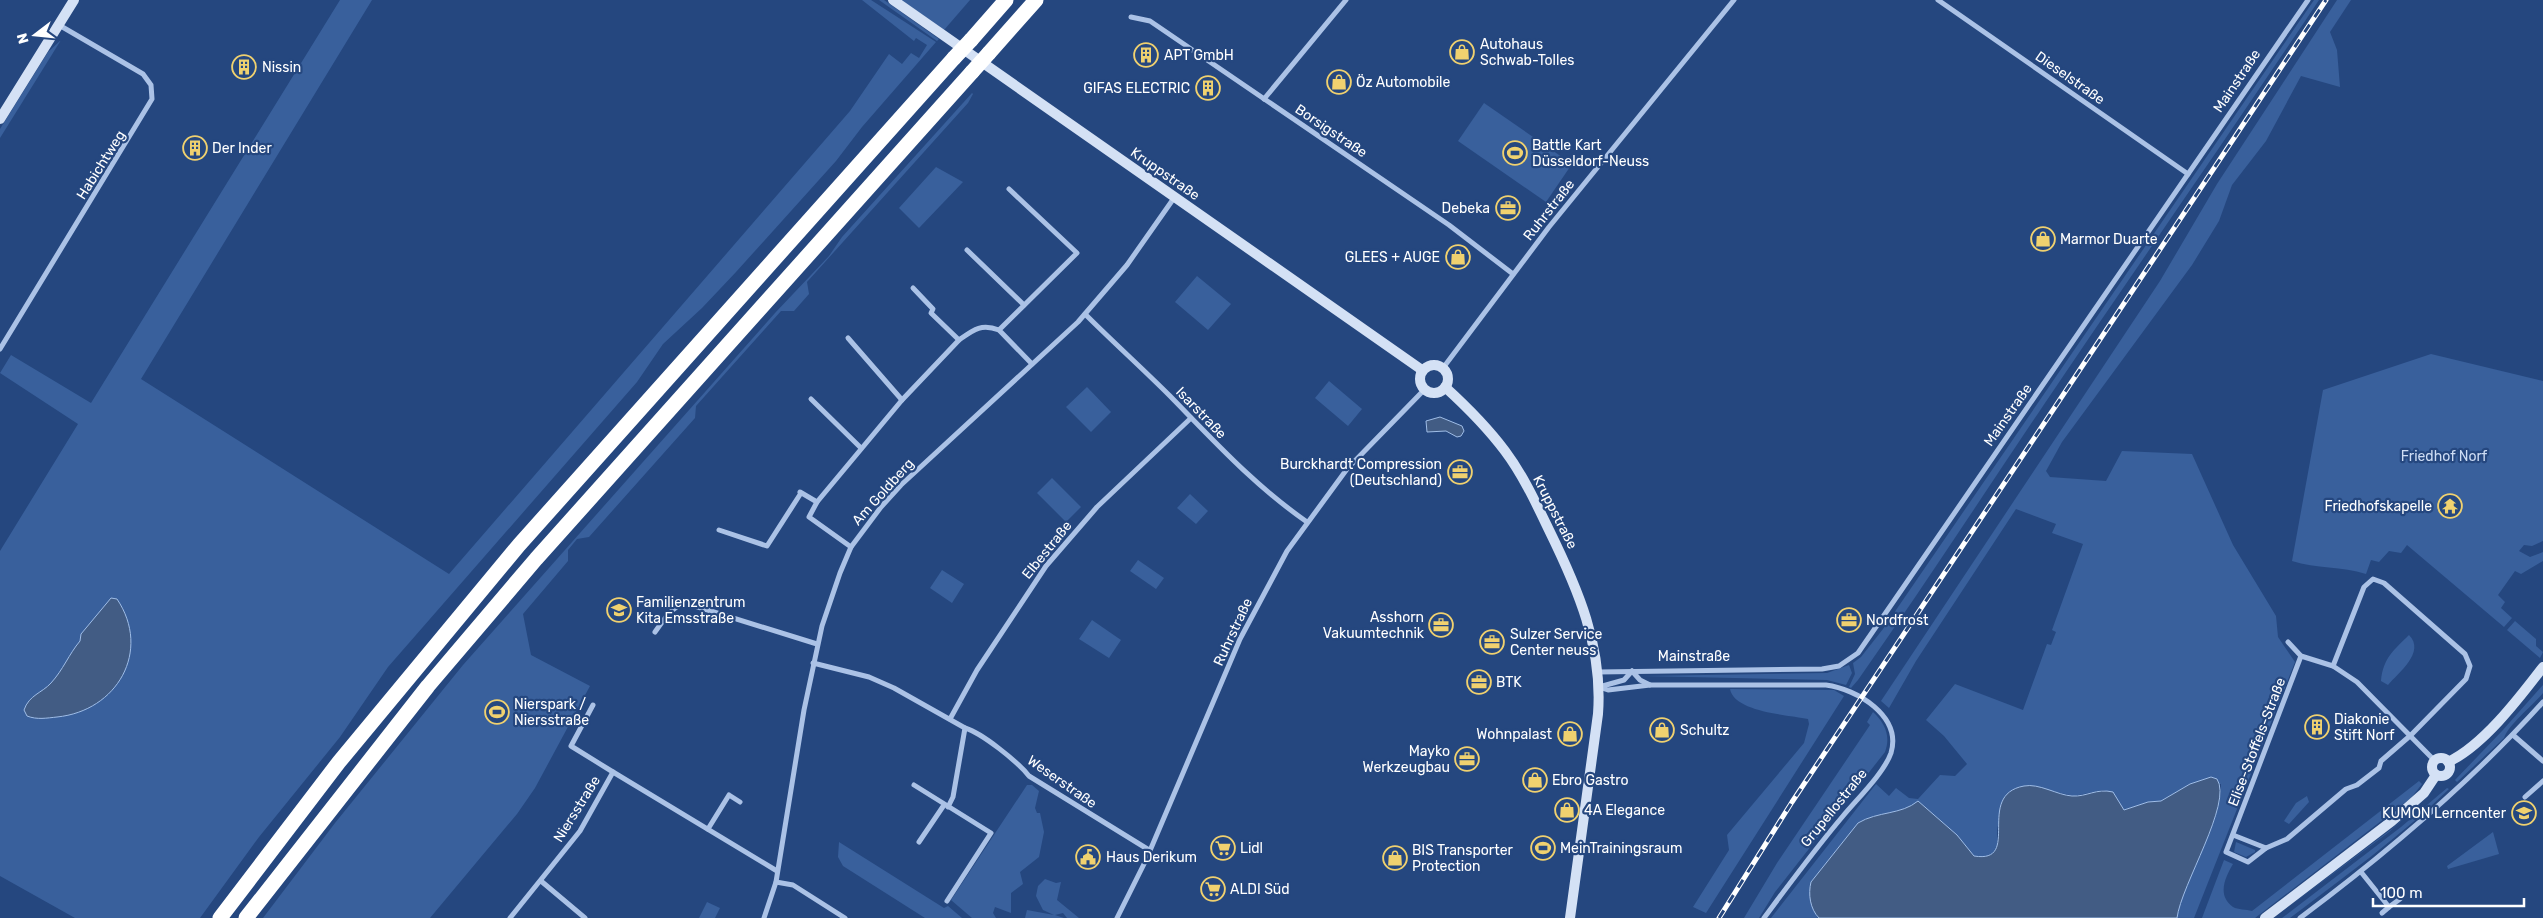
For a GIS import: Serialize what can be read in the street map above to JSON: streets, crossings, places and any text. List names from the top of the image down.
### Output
{
  "streets": {
    "street": [
      "Dieselstraße",
      "Mainstraße",
      "Borsigstraße",
      "Habichtweg",
      "Kruppstraße",
      "Ruhrstraße",
      "Isarstraße",
      "Am Goldberg",
      "Elbestraße",
      "Elise-Stoffels-Straße",
      "Weserstraße",
      "Grupellostraße",
      "Niersstraße"
    ]
  },
  "crossings": [
    ["Dieselstraße", "Mainstraße"],
    ["Mainstraße", "Kruppstraße"],
    ["Borsigstraße", "Ruhrstraße"],
    ["Kruppstraße", "Ruhrstraße"],
    ["Kruppstraße", "Am Goldberg"],
    ["Ruhrstraße", "Isarstraße"],
    ["Ruhrstraße", "Weserstraße"],
    ["Isarstraße", "Am Goldberg"],
    ["Isarstraße", "Elbestraße"],
    ["Am Goldberg", "Weserstraße"],
    ["Am Goldberg", "Niersstraße"],
    ["Elbestraße", "Weserstraße"]
  ],
  "parks": ["Friedhof Norf"],
  "places": {
    "shop": [
      "Autohaus Schwab-Tolles",
      "Öz Automobile",
      "Marmor Duarte",
      "GLEES + AUGE",
      "Schultz",
      "Wohnpalast",
      "Ebro Gastro",
      "4A Elegance",
      "BIS Transporter Protection"
    ],
    "building": [
      "APT GmbH",
      "Nissin",
      "GIFAS ELECTRIC",
      "Der Inder",
      "Diakonie Stift Norf"
    ],
    "sports": ["Battle Kart Düsseldorf-Neuss", "Nierspark / Niersstraße", "MeinTrainingsraum"],
    "office": [
      "Debeka",
      "Burckhardt Compression (Deutschland)",
      "Nordfrost",
      "Asshorn Vakuumtechnik",
      "Sulzer Service Center neuss",
      "BTK",
      "Mayko Werkzeugbau"
    ],
    "temple": ["Friedhofskapelle"],
    "school or university": ["Familienzentrum Kita Emsstraße", "KUMON Lerncenter"],
    "supermarket": ["Lidl", "ALDI Süd"],
    "public building": ["Haus Derikum"]
  },
  "scale_bar": "100 m",
  "north": "left"
}
